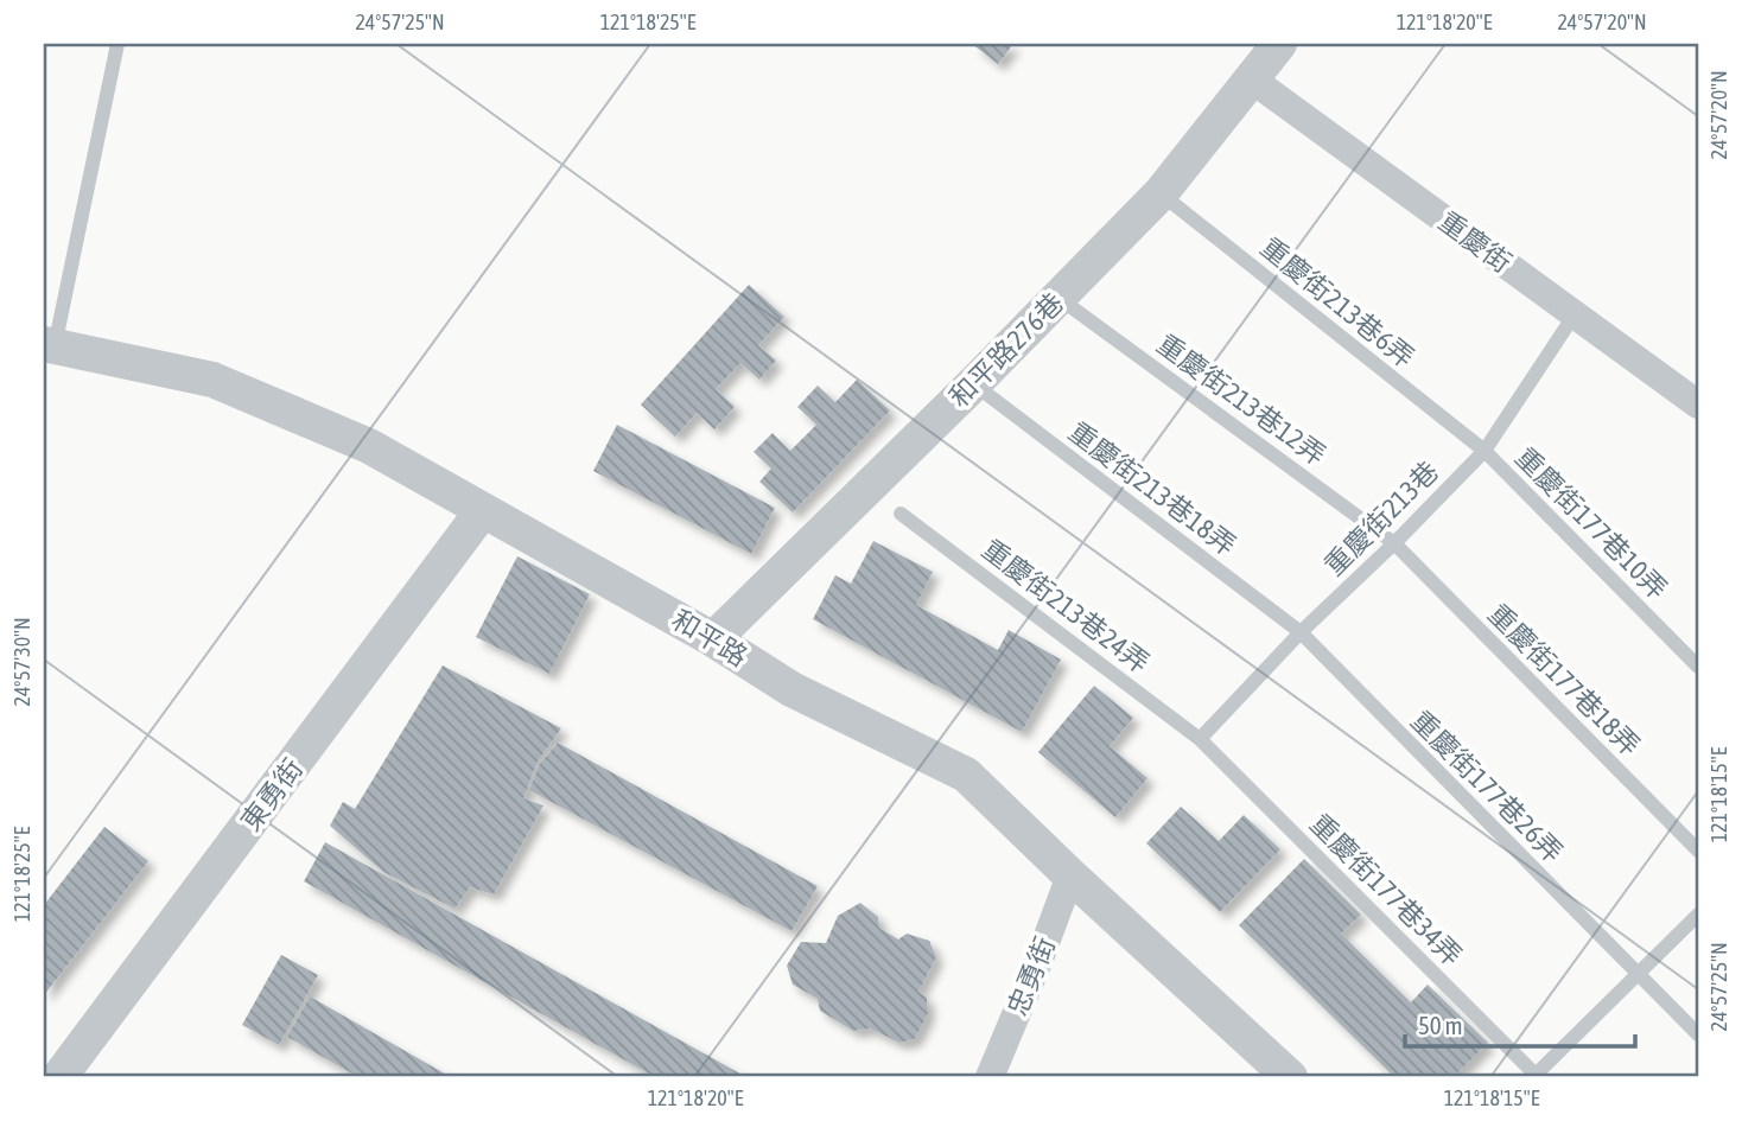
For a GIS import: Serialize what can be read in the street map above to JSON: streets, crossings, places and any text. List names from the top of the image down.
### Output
{
  "streets": {
    "street": [
      "重慶街",
      "和平路276巷",
      "和平路",
      "東勇街",
      "忠勇街"
    ],
    "lane": [
      "重慶街213巷6弄",
      "重慶街213巷12弄",
      "重慶街213巷18弄",
      "重慶街213巷",
      "重慶街177巷10弄",
      "重慶街213巷24弄",
      "重慶街177巷18弄",
      "重慶街177巷26弄",
      "重慶街177巷34弄"
    ]
  },
  "crossings": [
    ["重慶街", "和平路276巷"],
    ["重慶街", "重慶街213巷"],
    ["重慶街213巷6弄", "和平路276巷"],
    ["重慶街213巷6弄", "重慶街213巷"],
    ["重慶街213巷6弄", "重慶街177巷10弄"],
    ["和平路276巷", "重慶街213巷12弄"],
    ["和平路276巷", "重慶街213巷18弄"],
    ["和平路276巷", "和平路"],
    ["重慶街213巷12弄", "重慶街213巷"],
    ["重慶街213巷12弄", "重慶街177巷18弄"],
    ["重慶街213巷18弄", "重慶街213巷"],
    ["重慶街213巷18弄", "重慶街177巷26弄"],
    ["重慶街213巷", "重慶街177巷10弄"],
    ["重慶街213巷", "重慶街213巷24弄"],
    ["重慶街213巷", "重慶街177巷18弄"],
    ["重慶街213巷", "重慶街177巷26弄"],
    ["重慶街213巷", "重慶街177巷34弄"],
    ["重慶街213巷24弄", "重慶街177巷34弄"],
    ["和平路", "東勇街"],
    ["和平路", "忠勇街"]
  ],
  "scale_bar": "50 m",
  "coordinates": [
    "24°57'25\"N",
    "121°18'25\"E",
    "121°18'20\"E",
    "24°57'20\"N",
    "24°57'30\"N",
    "121°18'15\"E"
  ]
}
